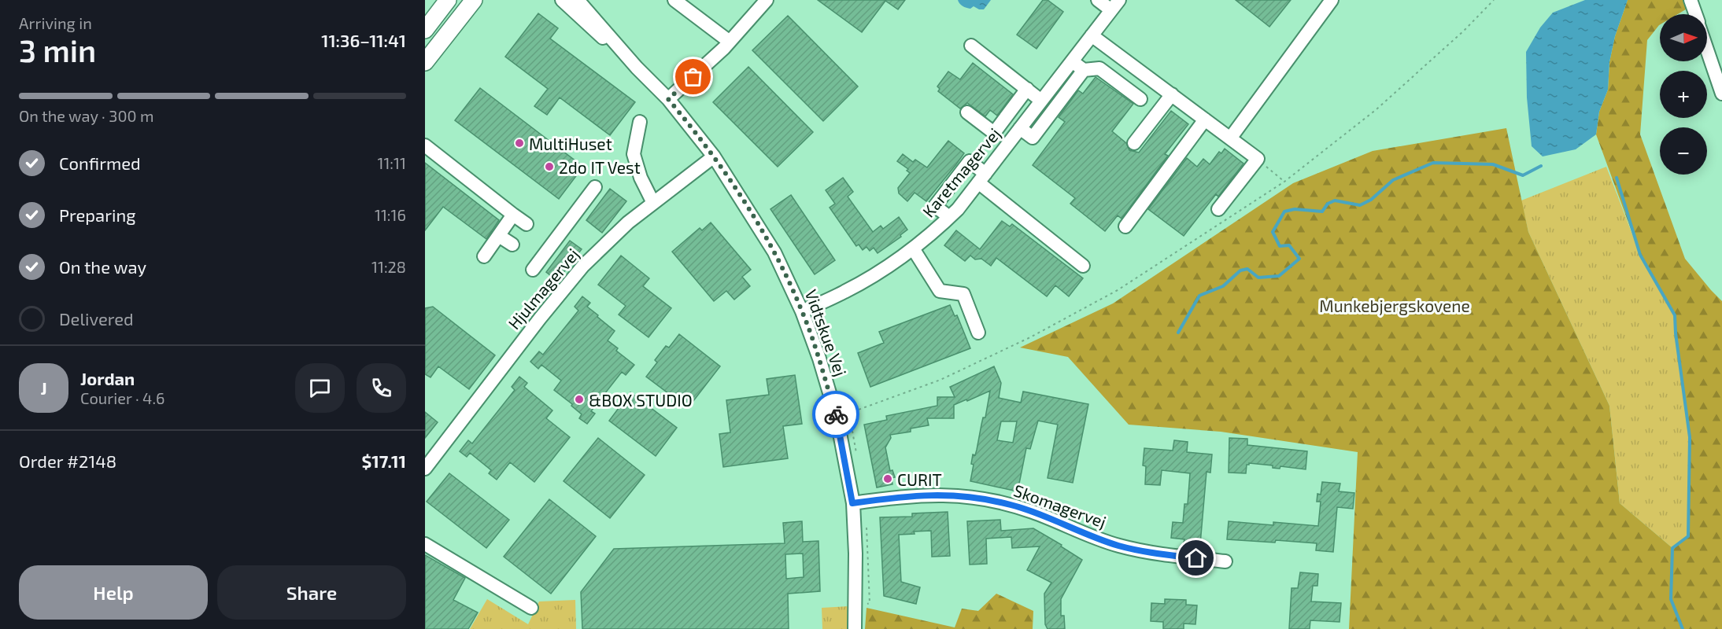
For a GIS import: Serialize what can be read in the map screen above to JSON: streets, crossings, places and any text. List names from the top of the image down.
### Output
{
  "streets": {
    "street": [
      "Karetmagervej",
      "Hjulmagervej",
      "Vidtskue Vej",
      "Skomagervej"
    ]
  },
  "crossings": [
    ["Karetmagervej", "Vidtskue Vej"],
    ["Hjulmagervej", "Vidtskue Vej"],
    ["Vidtskue Vej", "Skomagervej"]
  ],
  "parks": ["Munkebjergskovene"],
  "places": [
    "MultiHuset",
    "2do IT Vest",
    "&BOX STUDIO",
    "CURIT"
  ],
  "north": "right",
  "page": {
    "heading": ["3 min", "Arriving in", "11:36–11:41"],
    "panel": [
      "Jordan",
      "Courier · 4.6",
      "Order #2148",
      "$17.11"
    ],
    "map_buttons": ["+", "−"],
    "bar": "On the way · 300 m",
    "list": [
      ["Confirmed", "11:11"],
      ["Preparing", "11:16"],
      ["On the way", "11:28"],
      "Delivered"
    ],
    "round": "J",
    "buttons": ["Help", "Share"]
  }
}
